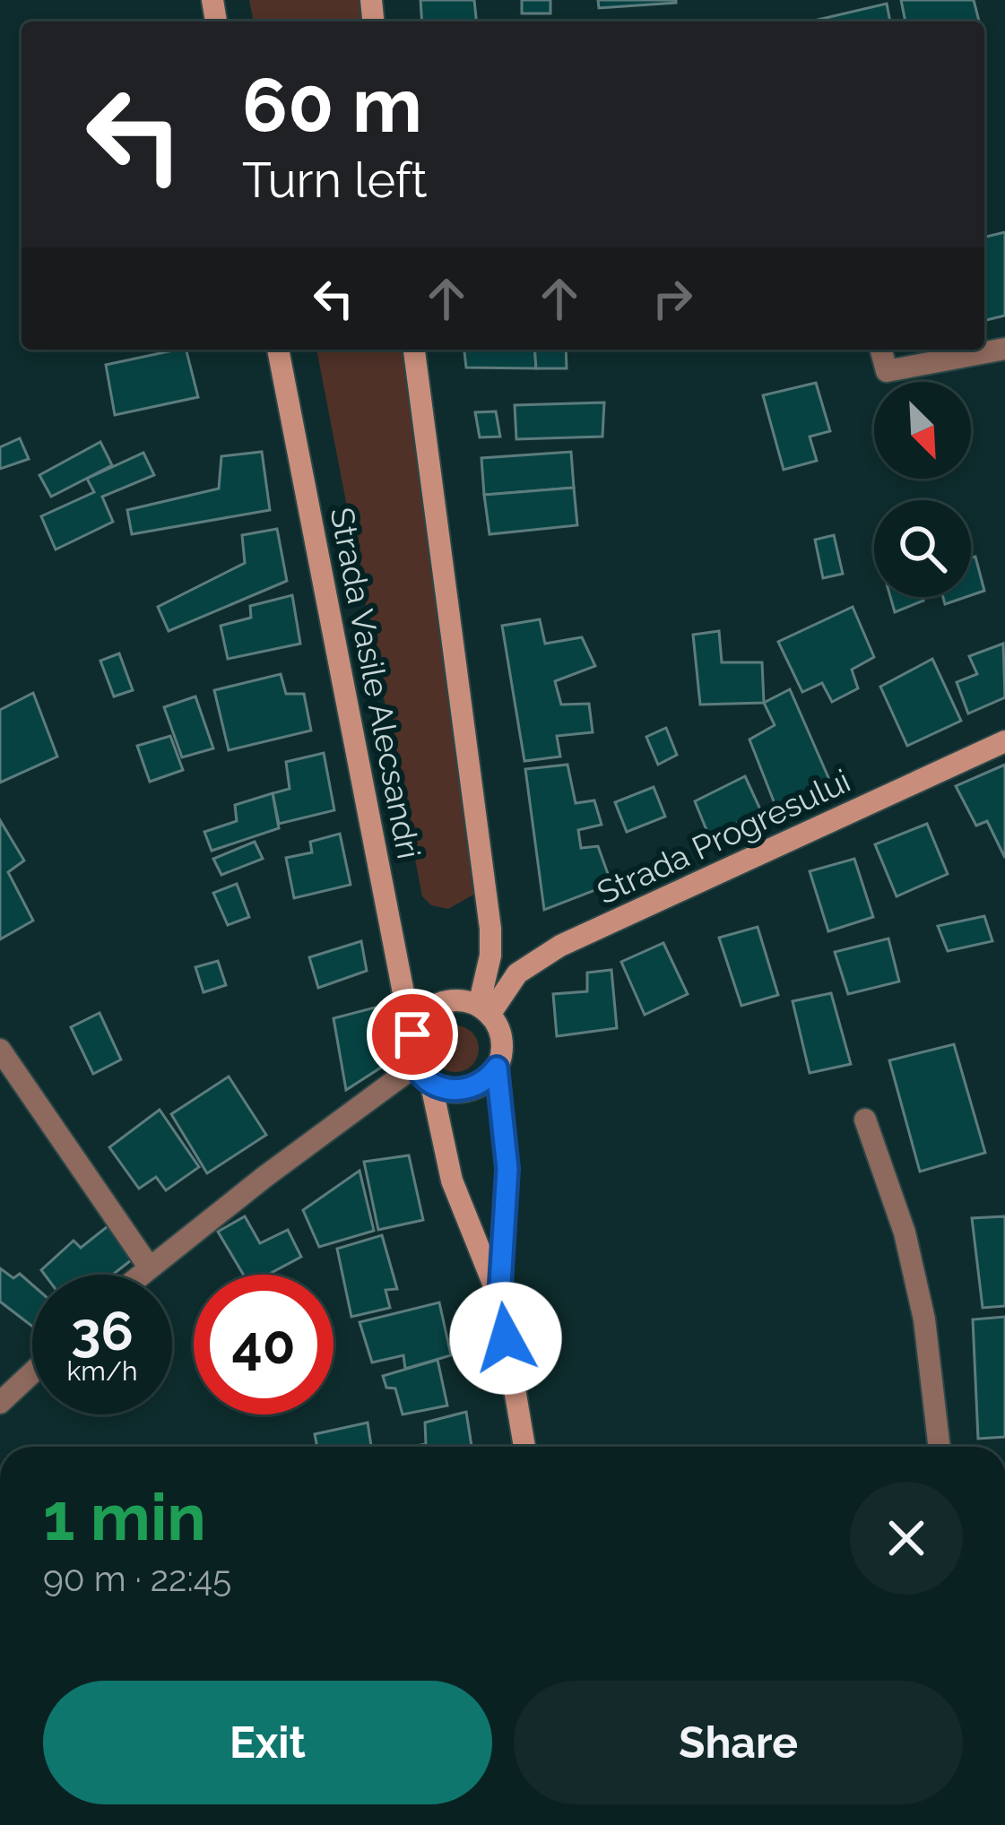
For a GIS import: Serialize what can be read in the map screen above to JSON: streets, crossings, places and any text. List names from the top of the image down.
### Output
{
  "streets": {
    "street": ["Strada Vasile Alecsandri", "Strada Progresului"]
  },
  "crossings": [
    ["Strada Vasile Alecsandri", "Strada Progresului"]
  ],
  "north": "bottom right",
  "page": {
    "turn": ["60 m", "Turn left"],
    "speed": "36 km/h",
    "limit": "40",
    "heading": ["1 min", "90 m · 22:45"],
    "buttons": ["Exit", "Share"]
  }
}
